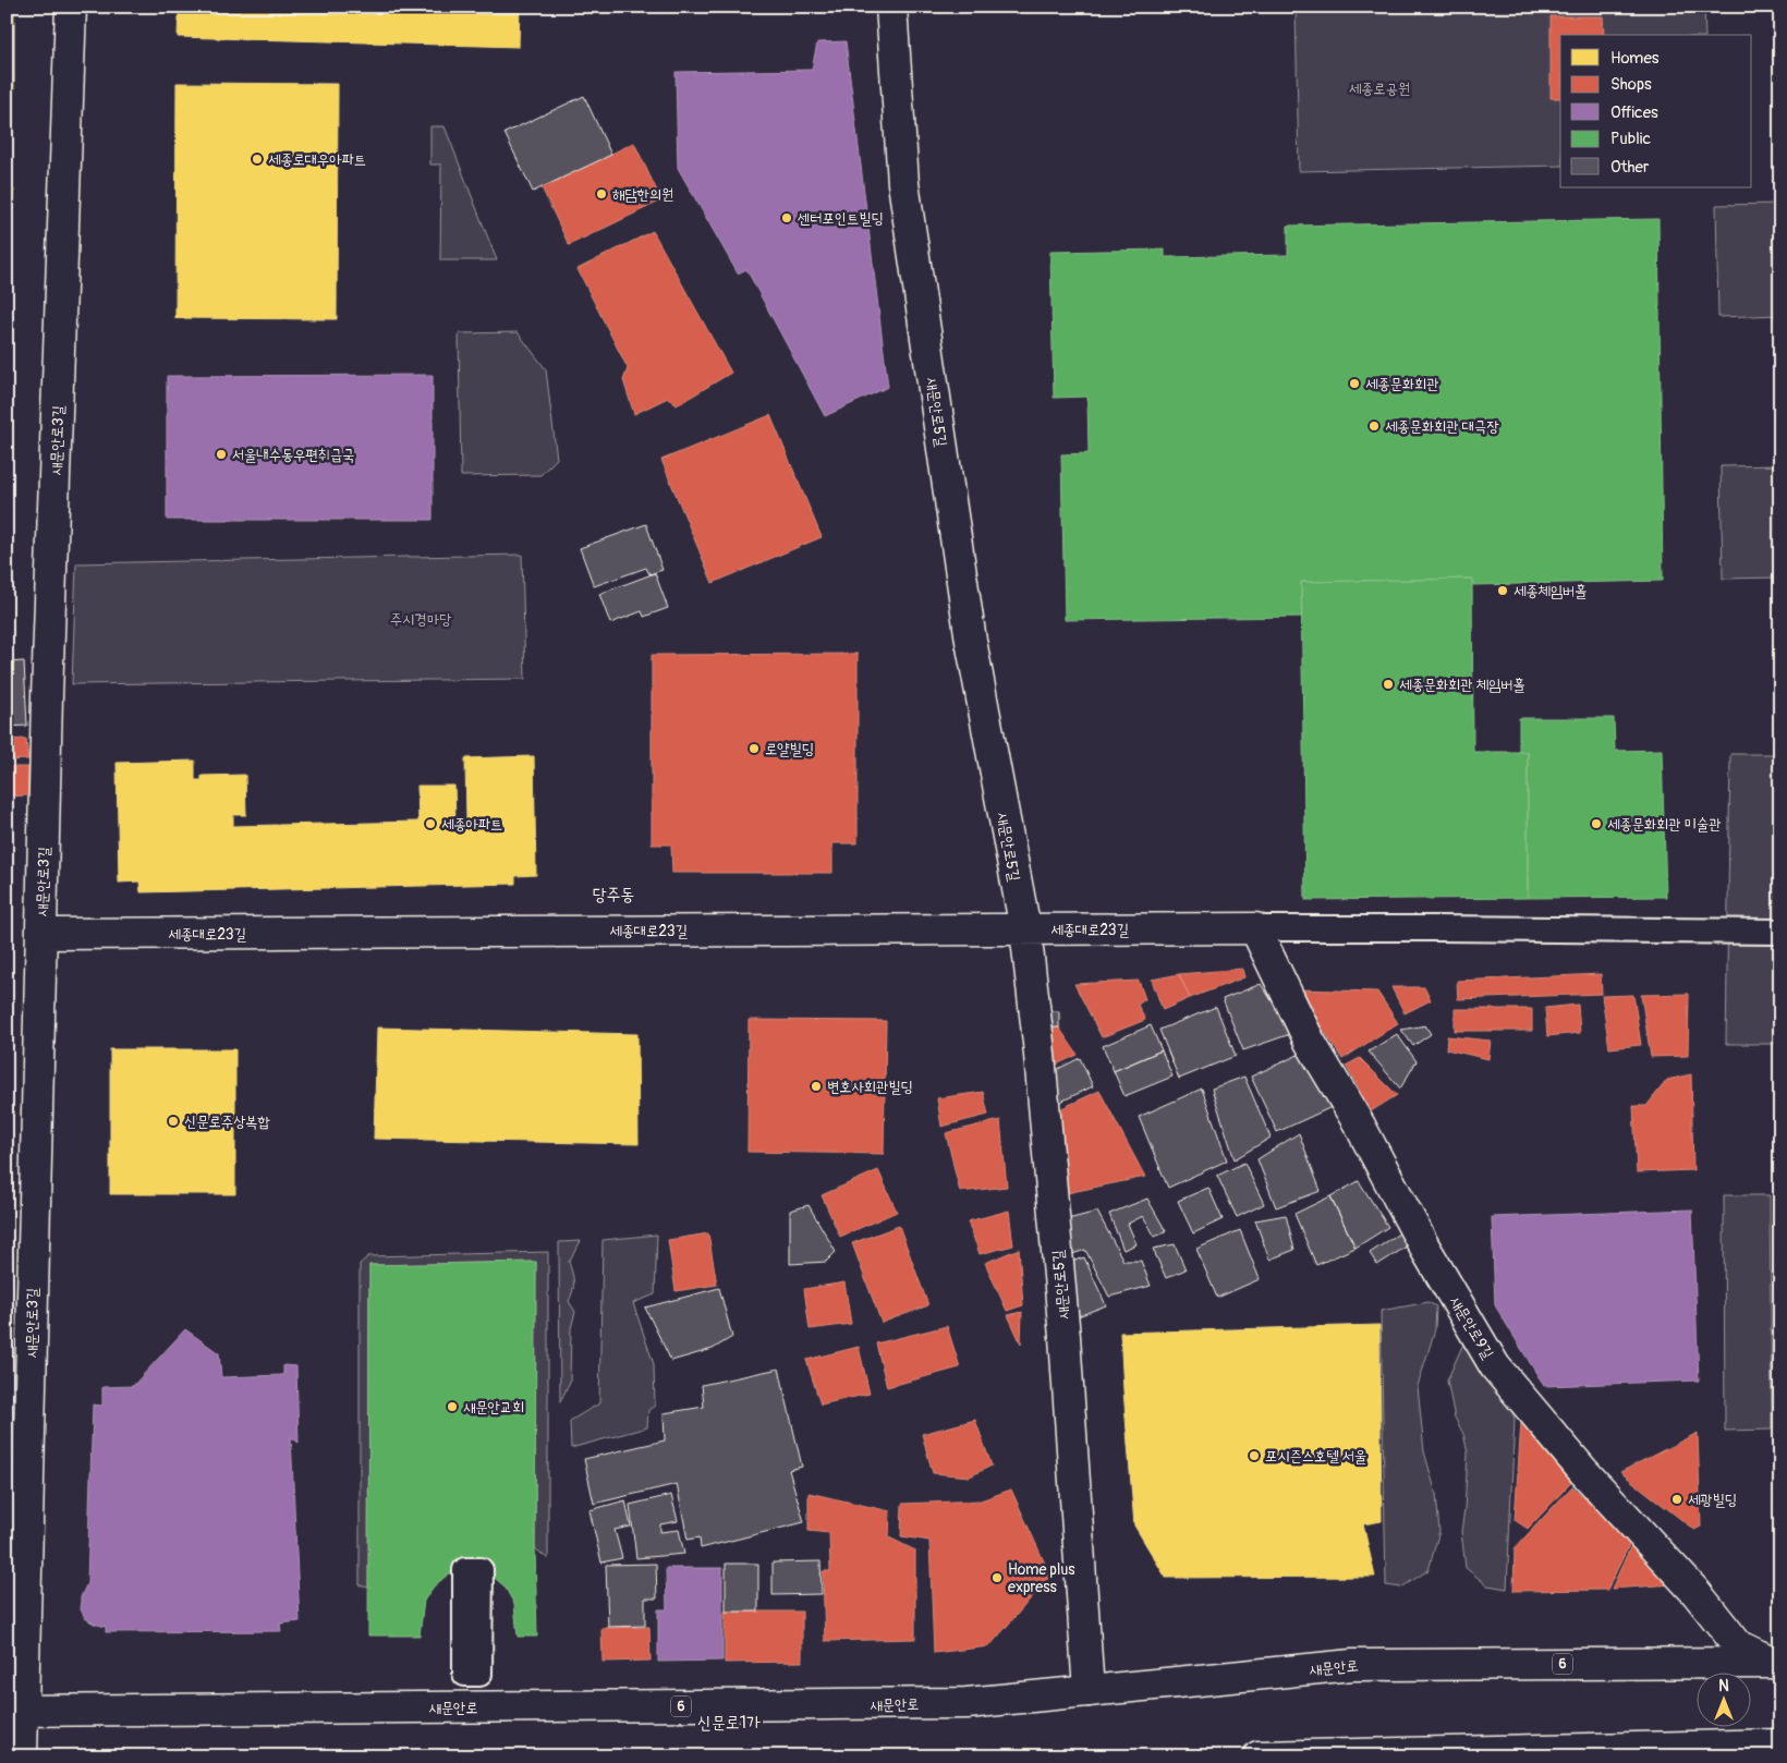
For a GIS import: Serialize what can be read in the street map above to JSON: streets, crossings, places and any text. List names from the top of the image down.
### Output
{
  "streets": {
    "street": [
      "새문안로5길",
      "새문안로3길",
      "세종대로23길",
      "새문안로9길",
      "6",
      "새문안로"
    ]
  },
  "crossings": [
    ["새문안로5길", "세종대로23길"],
    ["새문안로5길", "새문안로"],
    ["새문안로3길", "세종대로23길"],
    ["새문안로3길", "새문안로"],
    ["세종대로23길", "새문안로9길"],
    ["새문안로9길", "새문안로"]
  ],
  "districts": ["당주동", "신문로1가"],
  "parks": ["세종로공원", "주시경마당"],
  "places": [
    "세종로대우아파트",
    "해담한의원",
    "센터포인트빌딩",
    "세종문화회관",
    "세종문화회관 대극장",
    "서울내수동우편취급국",
    "세종체임버홀",
    "세종문화회관 체임버홀",
    "로얄빌딩",
    "세종아파트",
    "세종문화회관 미술관",
    "변호사회관빌딩",
    "신문로주상복합",
    "새문안교회",
    "포시즌스호텔 서울",
    "세광빌딩",
    "Home plus express"
  ],
  "legend": [
    "Homes",
    "Shops",
    "Offices",
    "Public",
    "Other"
  ],
  "north": "top"
}
